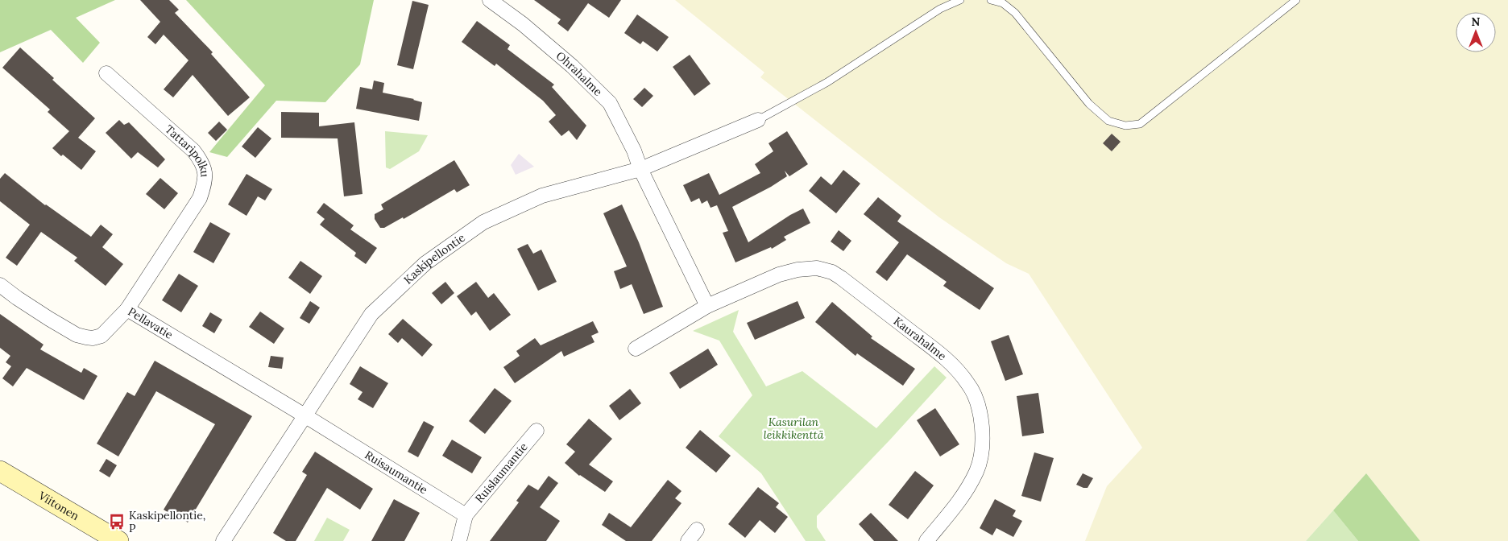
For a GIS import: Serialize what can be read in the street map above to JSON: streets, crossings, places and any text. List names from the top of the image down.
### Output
{
  "streets": {
    "main road": ["Viitonen"],
    "street": [
      "Ohrahalme",
      "Tattaripolku",
      "Kaskipellontie",
      "Pellavatie",
      "Kaurahalme",
      "Ruisaumantie",
      "Ruislaumantie"
    ]
  },
  "crossings": [
    ["Ohrahalme", "Kaskipellontie"],
    ["Tattaripolku", "Pellavatie"],
    ["Kaskipellontie", "Pellavatie"],
    ["Kaskipellontie", "Ruisaumantie"],
    ["Pellavatie", "Ruisaumantie"],
    ["Ruisaumantie", "Ruislaumantie"]
  ],
  "parks": ["Kasurilan leikkikenttä"],
  "places": {
    "bus stop": ["Kaskipellontie, P"]
  },
  "north": "top"
}
